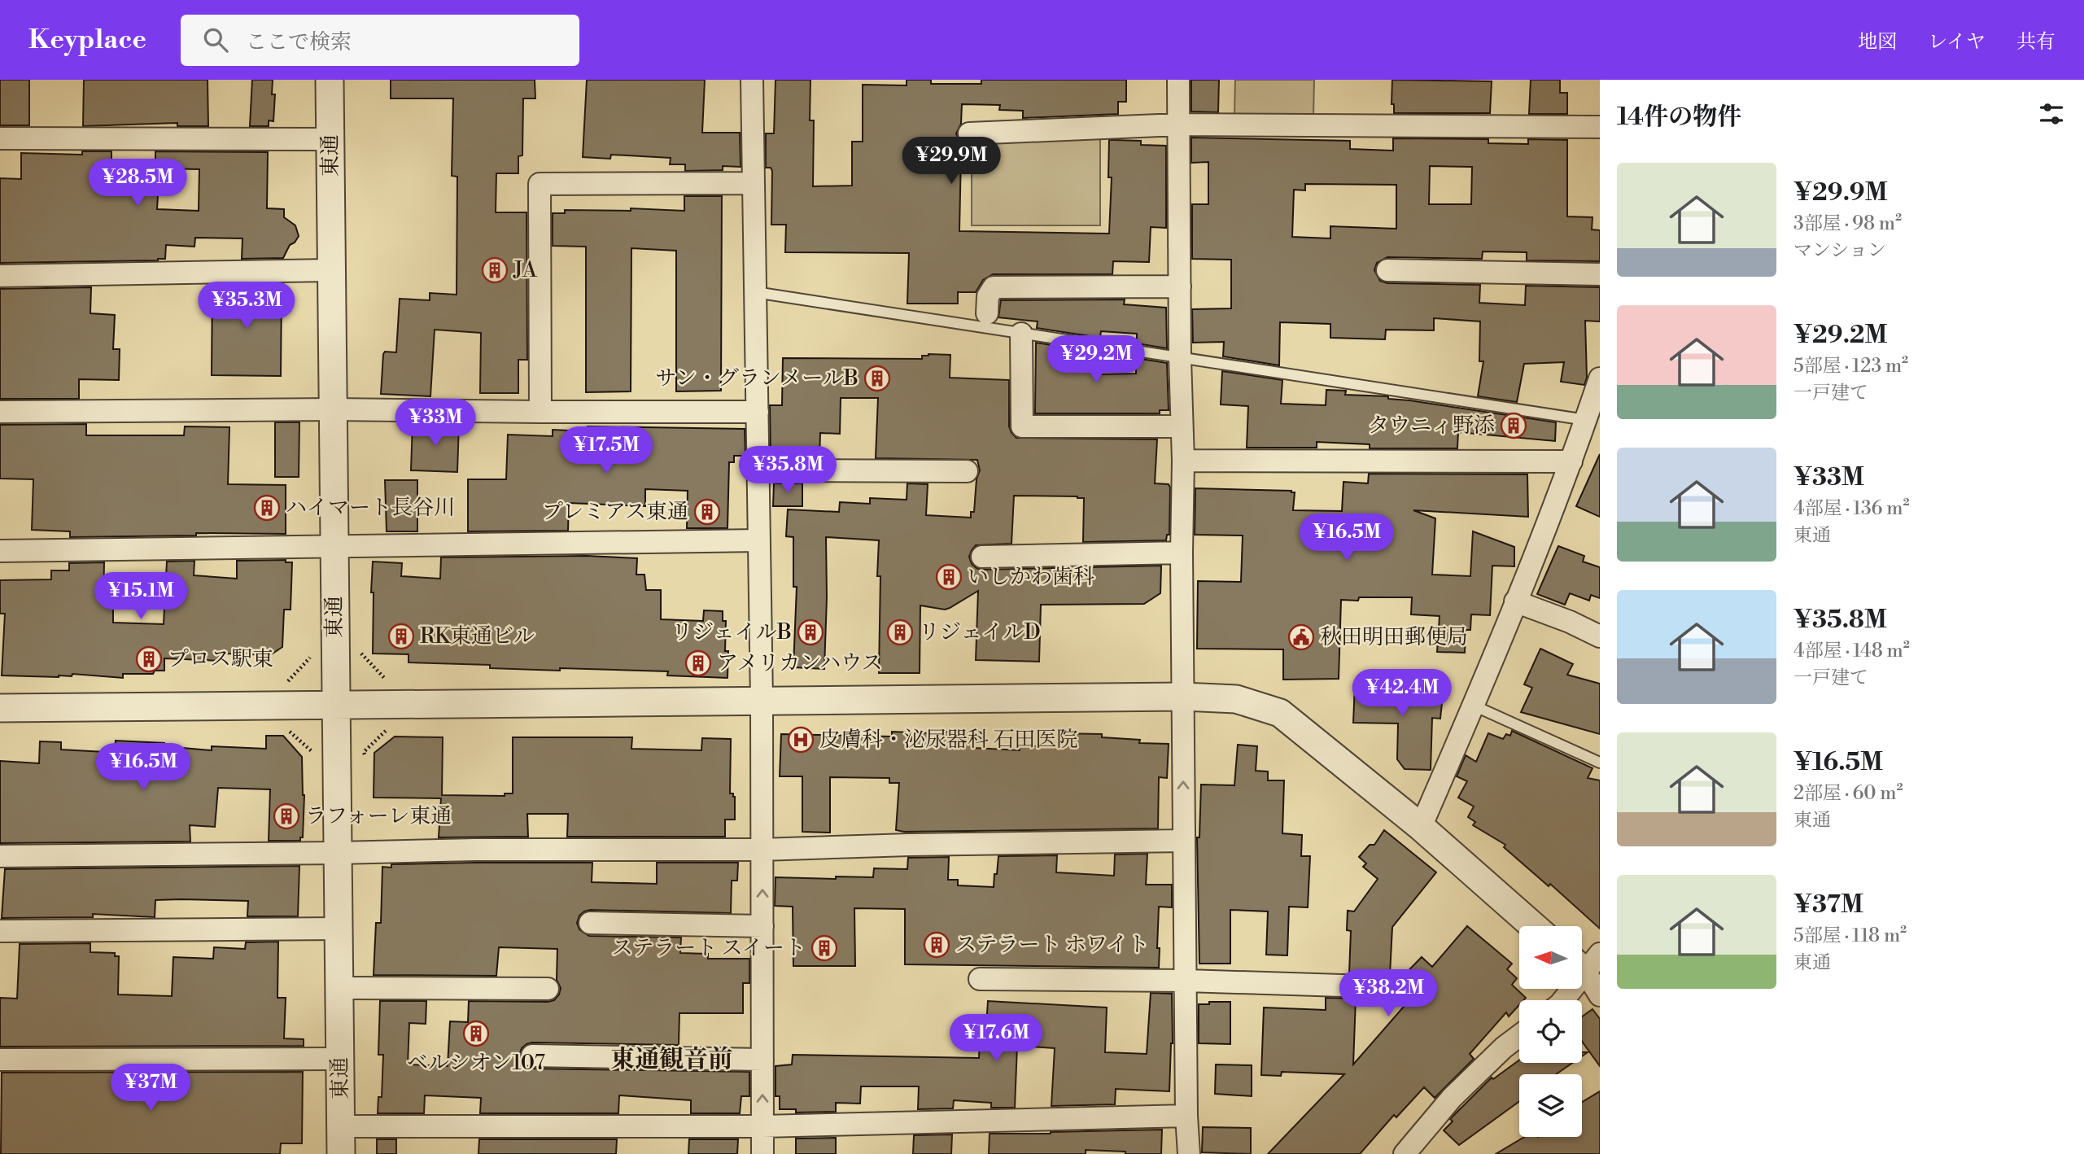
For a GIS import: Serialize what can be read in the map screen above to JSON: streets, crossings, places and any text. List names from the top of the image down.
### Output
{
  "streets": {
    "street": ["東通"]
  },
  "districts": ["東通観音前"],
  "places": {
    "building": [
      "JA",
      "サン・グランメールB",
      "タウニィ野添",
      "ハイマート長谷川",
      "プレミアス東通",
      "いしかわ歯科",
      "リジェイルB",
      "リジェイルD",
      "RK東通ビル",
      "プロス駅東",
      "アメリカンハウス",
      "ラフォーレ東通",
      "ステラート ホワイト",
      "ステラート スイート",
      "ベルシオン107"
    ],
    "public building": ["秋田明田郵便局"],
    "hospital": ["皮膚科・泌尿器科 石田医院"]
  },
  "north": "left",
  "page": {
    "header": "Keyplace",
    "search": "ここで検索",
    "nav": ["地図", "レイヤ", "共有"],
    "heading": "14件の物件",
    "price": [
      "¥29.9M",
      "¥28.5M",
      "¥35.3M",
      "¥29.2M",
      "¥33M",
      "¥17.5M",
      "¥35.8M",
      "¥16.5M",
      "¥15.1M",
      "¥42.4M",
      "¥16.5M",
      "¥38.2M",
      "¥17.6M",
      "¥37M"
    ],
    "list": [
      {
        "name": "¥29.9M",
        "note": "3部屋 · 98 m² · マンション"
      },
      {
        "name": "¥29.2M",
        "note": "5部屋 · 123 m² · 一戸建て"
      },
      {
        "name": "¥33M",
        "note": "4部屋 · 136 m² · 東通"
      },
      {
        "name": "¥35.8M",
        "note": "4部屋 · 148 m² · 一戸建て"
      },
      {
        "name": "¥16.5M",
        "note": "2部屋 · 60 m² · 東通"
      },
      {
        "name": "¥37M",
        "note": "5部屋 · 118 m² · 東通"
      }
    ]
  }
}
